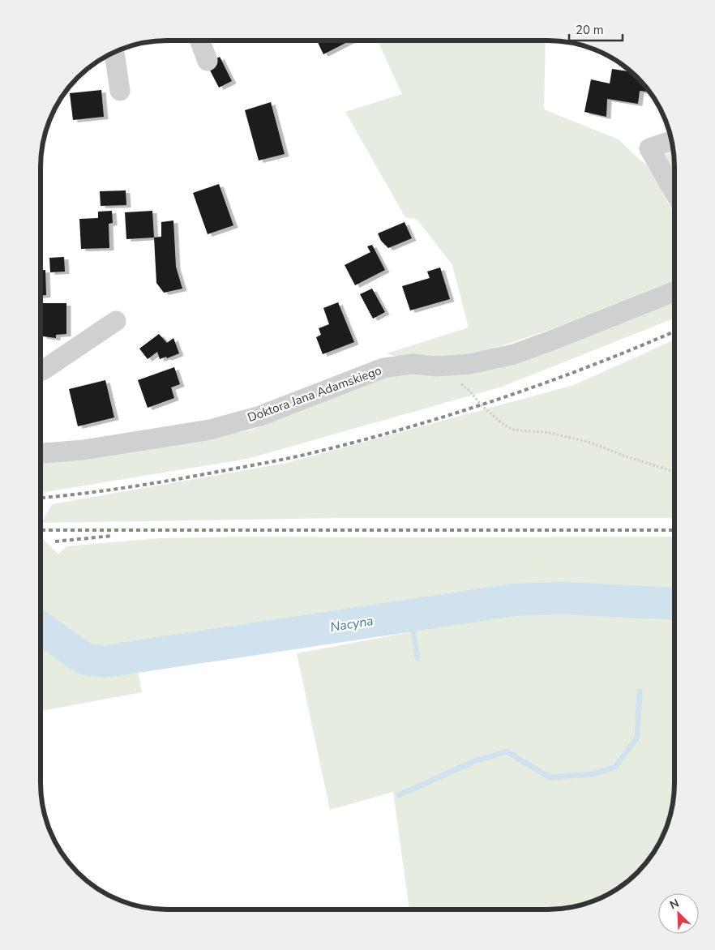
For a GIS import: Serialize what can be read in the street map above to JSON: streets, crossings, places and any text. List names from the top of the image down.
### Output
{
  "streets": {
    "street": ["Doktora Jana Adamskiego"]
  },
  "water": ["Nacyna"],
  "scale_bar": "20 m",
  "north": "top left"
}
